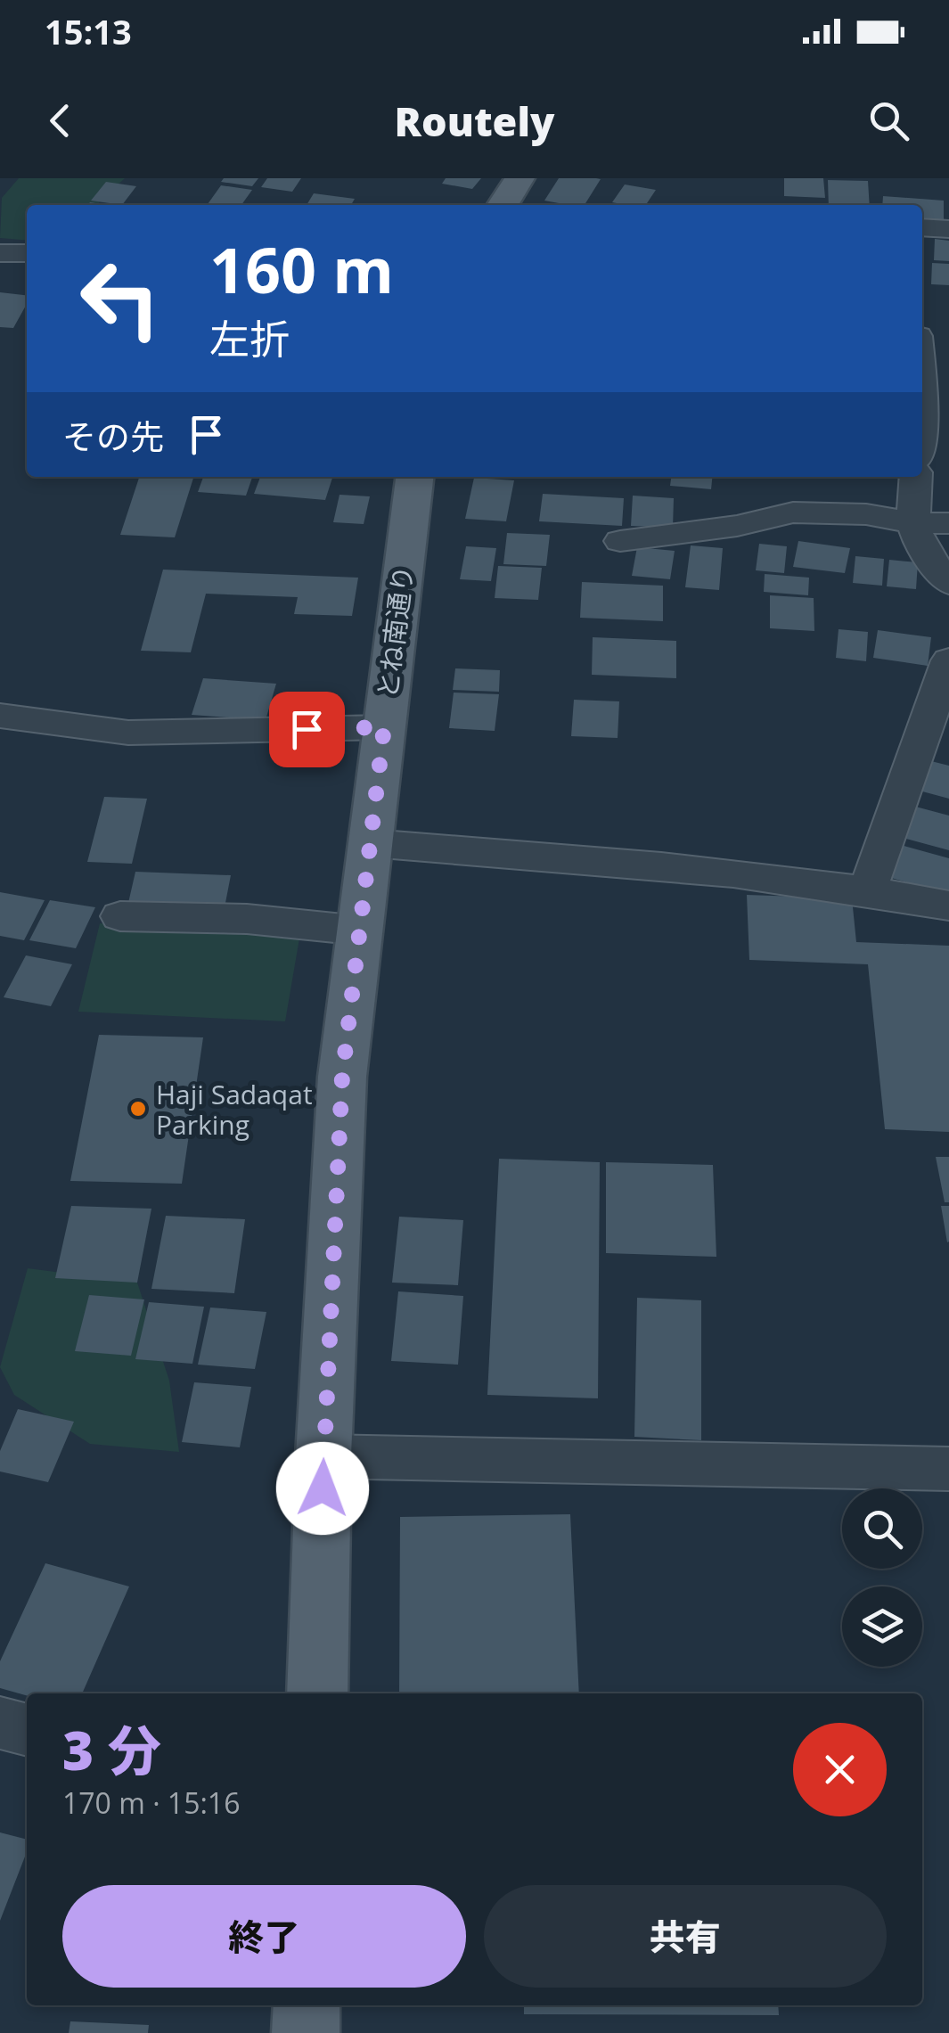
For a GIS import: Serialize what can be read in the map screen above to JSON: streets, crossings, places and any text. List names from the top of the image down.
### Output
{
  "streets": {
    "main road": ["とね南通り"]
  },
  "places": ["Haji Sadaqat Parking"],
  "page": {
    "status": "15:13",
    "header": "Routely",
    "turn": ["160 m", "左折"],
    "then": "その先",
    "heading": ["3 分", "170 m · 15:16"],
    "buttons": ["終了", "共有"]
  }
}
